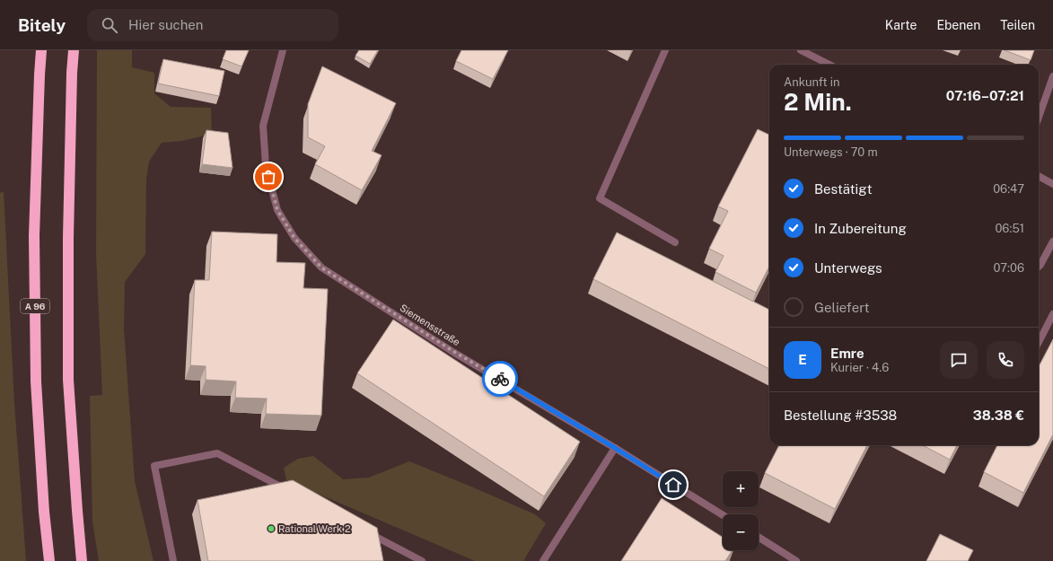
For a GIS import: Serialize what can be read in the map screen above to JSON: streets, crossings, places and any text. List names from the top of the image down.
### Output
{
  "streets": {
    "highway": ["A 96"],
    "street": ["Siemensstraße"]
  },
  "places": ["Rational Werk 2"],
  "page": {
    "header": "Bitely",
    "search": "Hier suchen",
    "nav": ["Karte", "Ebenen", "Teilen"],
    "heading": ["2 Min.", "Ankunft in", "07:16–07:21"],
    "panel": [
      "Emre",
      "Kurier · 4.6",
      "Bestellung #3538",
      "38.38 €"
    ],
    "bar": "Unterwegs · 70 m",
    "list": [
      ["Bestätigt", "06:47"],
      ["In Zubereitung", "06:51"],
      ["Unterwegs", "07:06"],
      "Geliefert"
    ],
    "round": "E",
    "map_buttons": ["+", "−"]
  }
}
